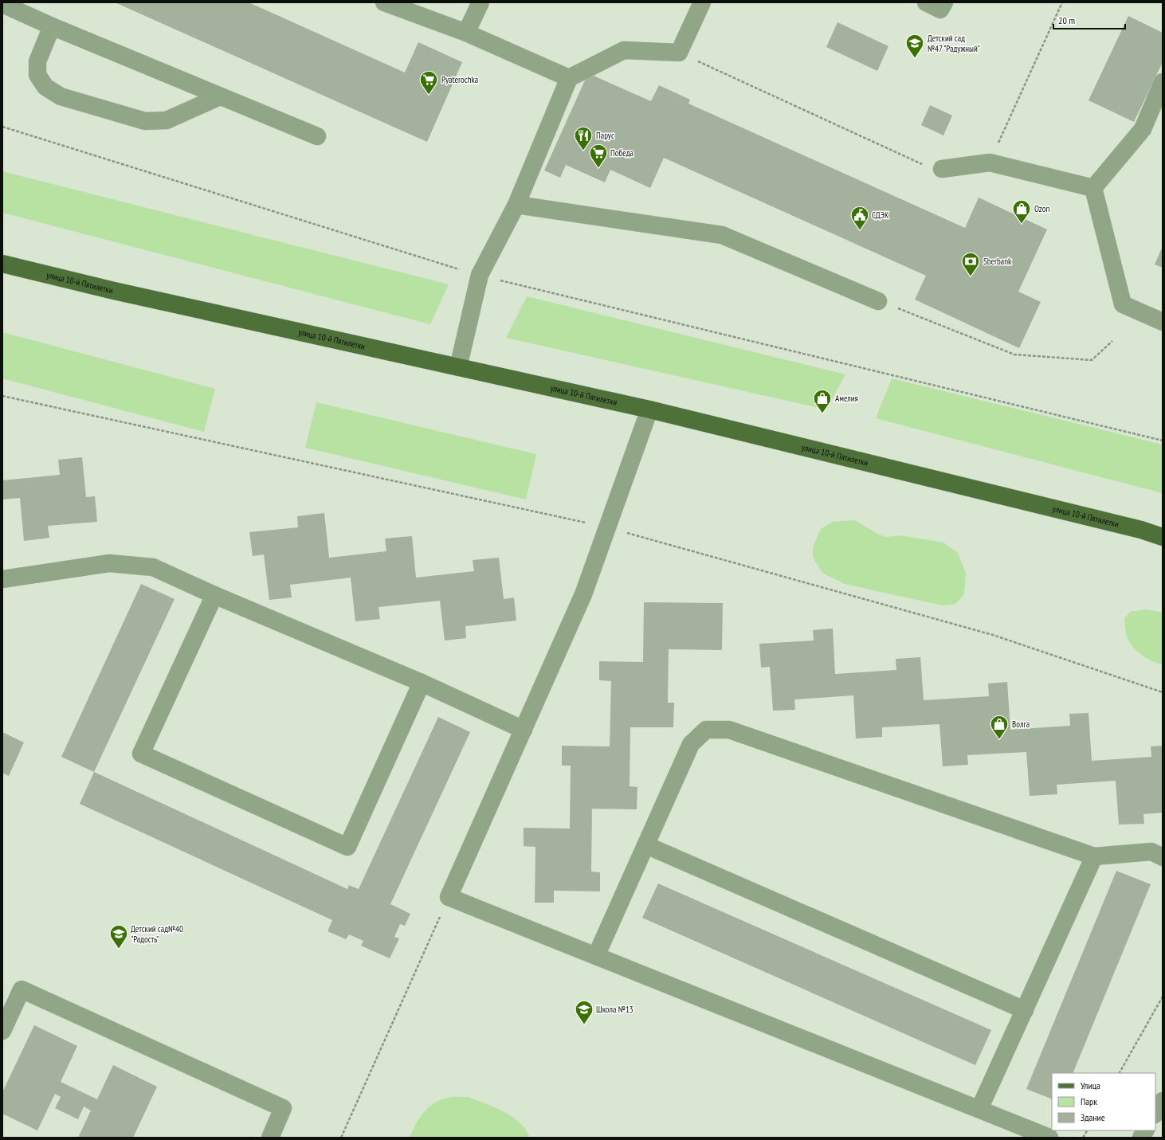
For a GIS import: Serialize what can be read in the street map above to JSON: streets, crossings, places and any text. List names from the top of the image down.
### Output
{
  "streets": {
    "main road": ["улица 10-й Пятилетки"]
  },
  "places": {
    "school or university": ["Детский сад №47 \"Радужный\"", "Детский сад№40 \"Радость\"", "Школа №13"],
    "supermarket": ["Pyaterochka", "Победа"],
    "restaurant": ["Парус"],
    "shop": ["Ozon", "Амелия", "Волга"],
    "public building": ["СДЭК"],
    "bank": ["Sberbank"]
  },
  "legend": ["Улица", "Парк", "Здание"],
  "scale_bar": "20 m"
}
